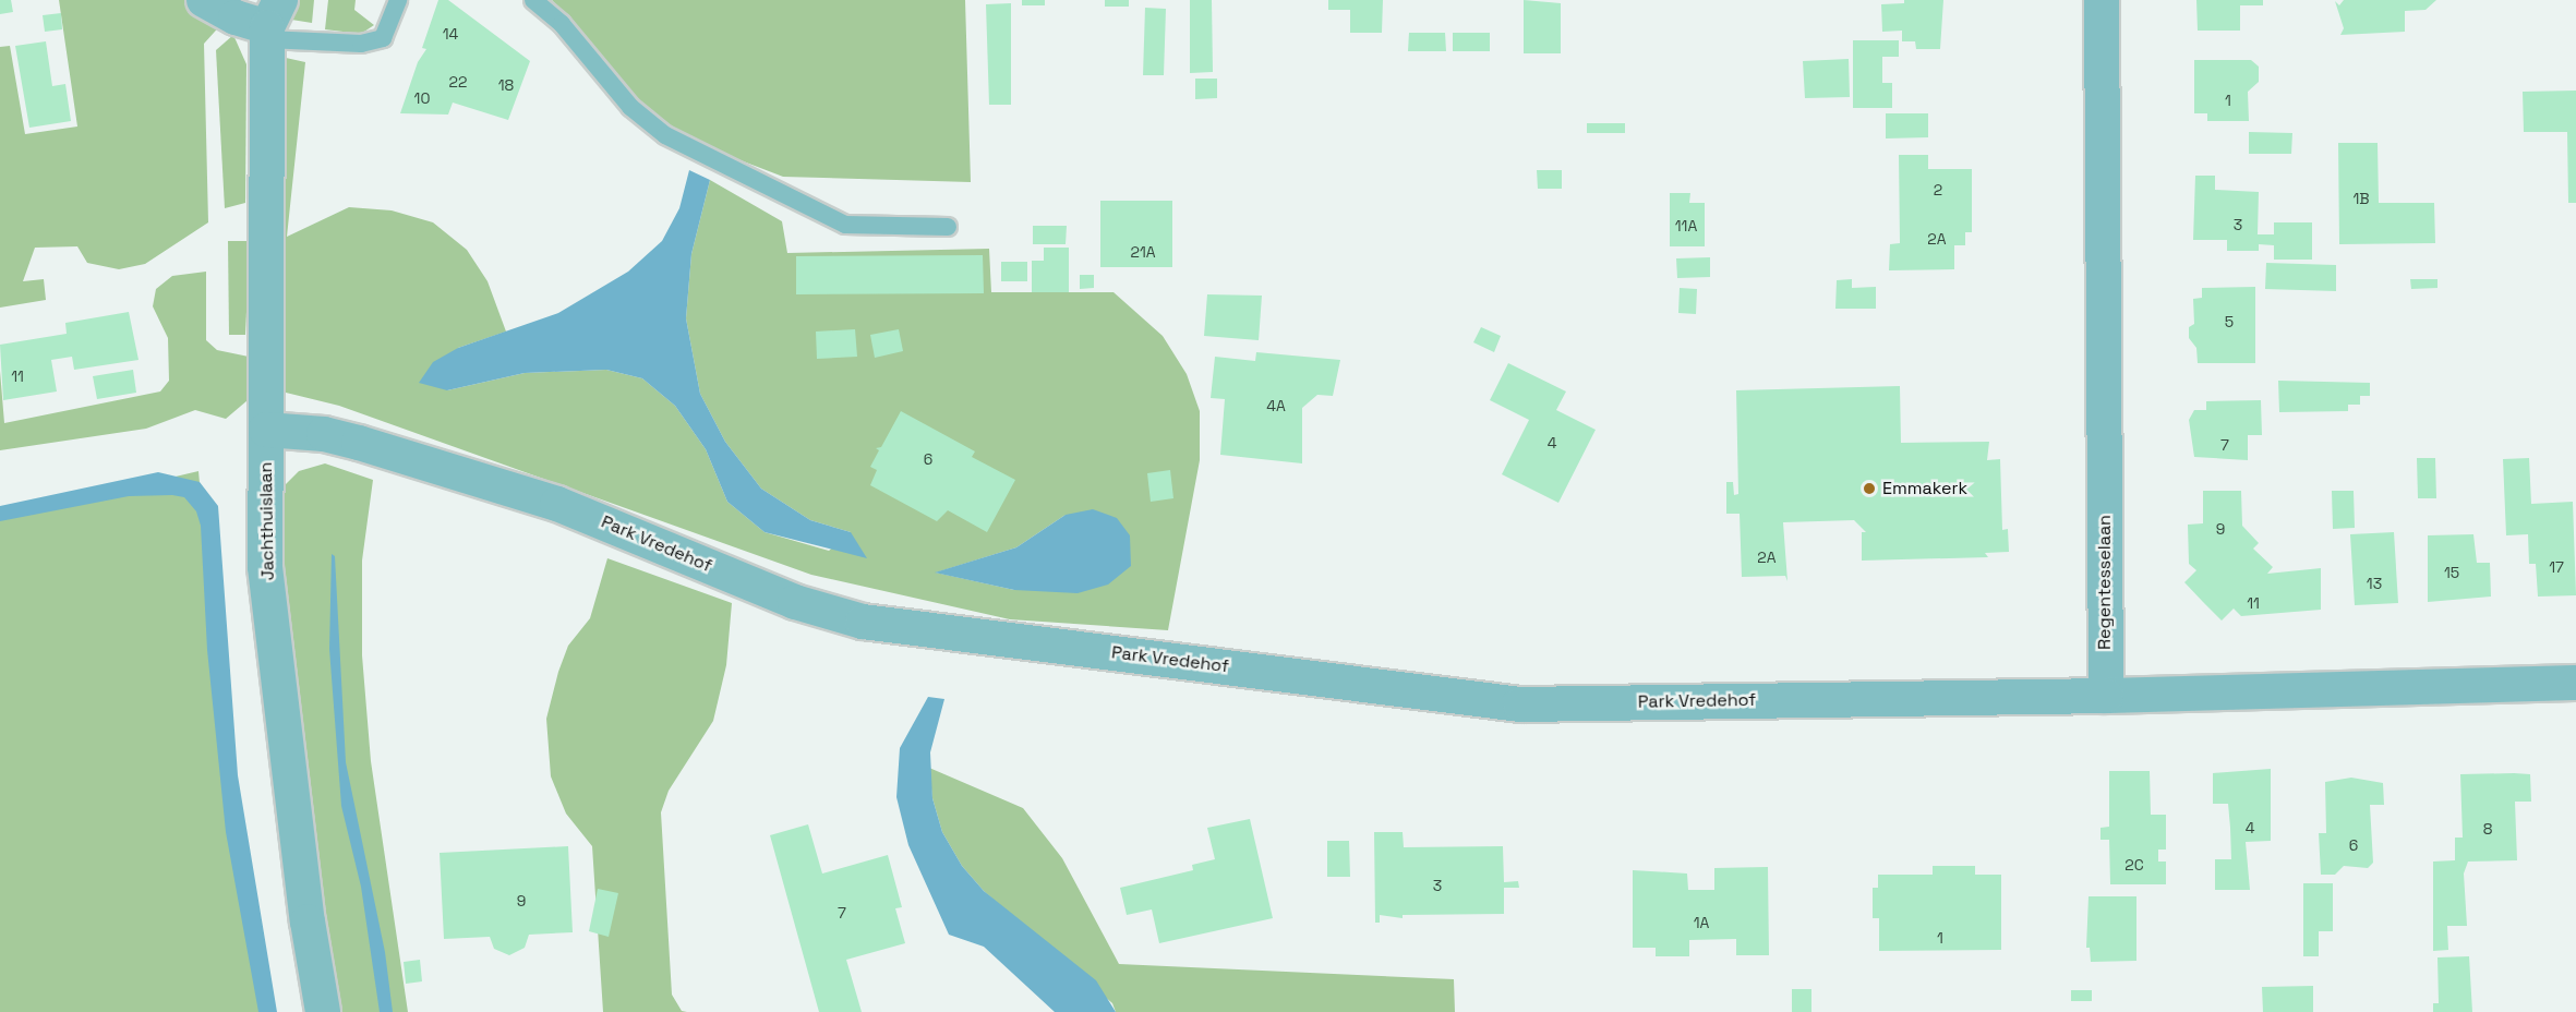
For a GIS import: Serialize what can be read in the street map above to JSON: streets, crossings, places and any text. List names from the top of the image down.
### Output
{
  "streets": {
    "street": ["Jachthuislaan", "Park Vredehof", "Regentesselaan"]
  },
  "crossings": [
    ["Jachthuislaan", "Park Vredehof"],
    ["Park Vredehof", "Regentesselaan"]
  ],
  "places": ["Emmakerk"],
  "house_numbers": [
    "14",
    "22",
    "18",
    "10",
    "1",
    "2",
    "1B",
    "3",
    "11A",
    "2A",
    "21A",
    "5",
    "11",
    "4A",
    "4",
    "7",
    "6",
    "9",
    "2A",
    "17",
    "15",
    "13",
    "11",
    "4",
    "8",
    "6",
    "2C",
    "3",
    "9",
    "7",
    "1A",
    "1"
  ]
}
